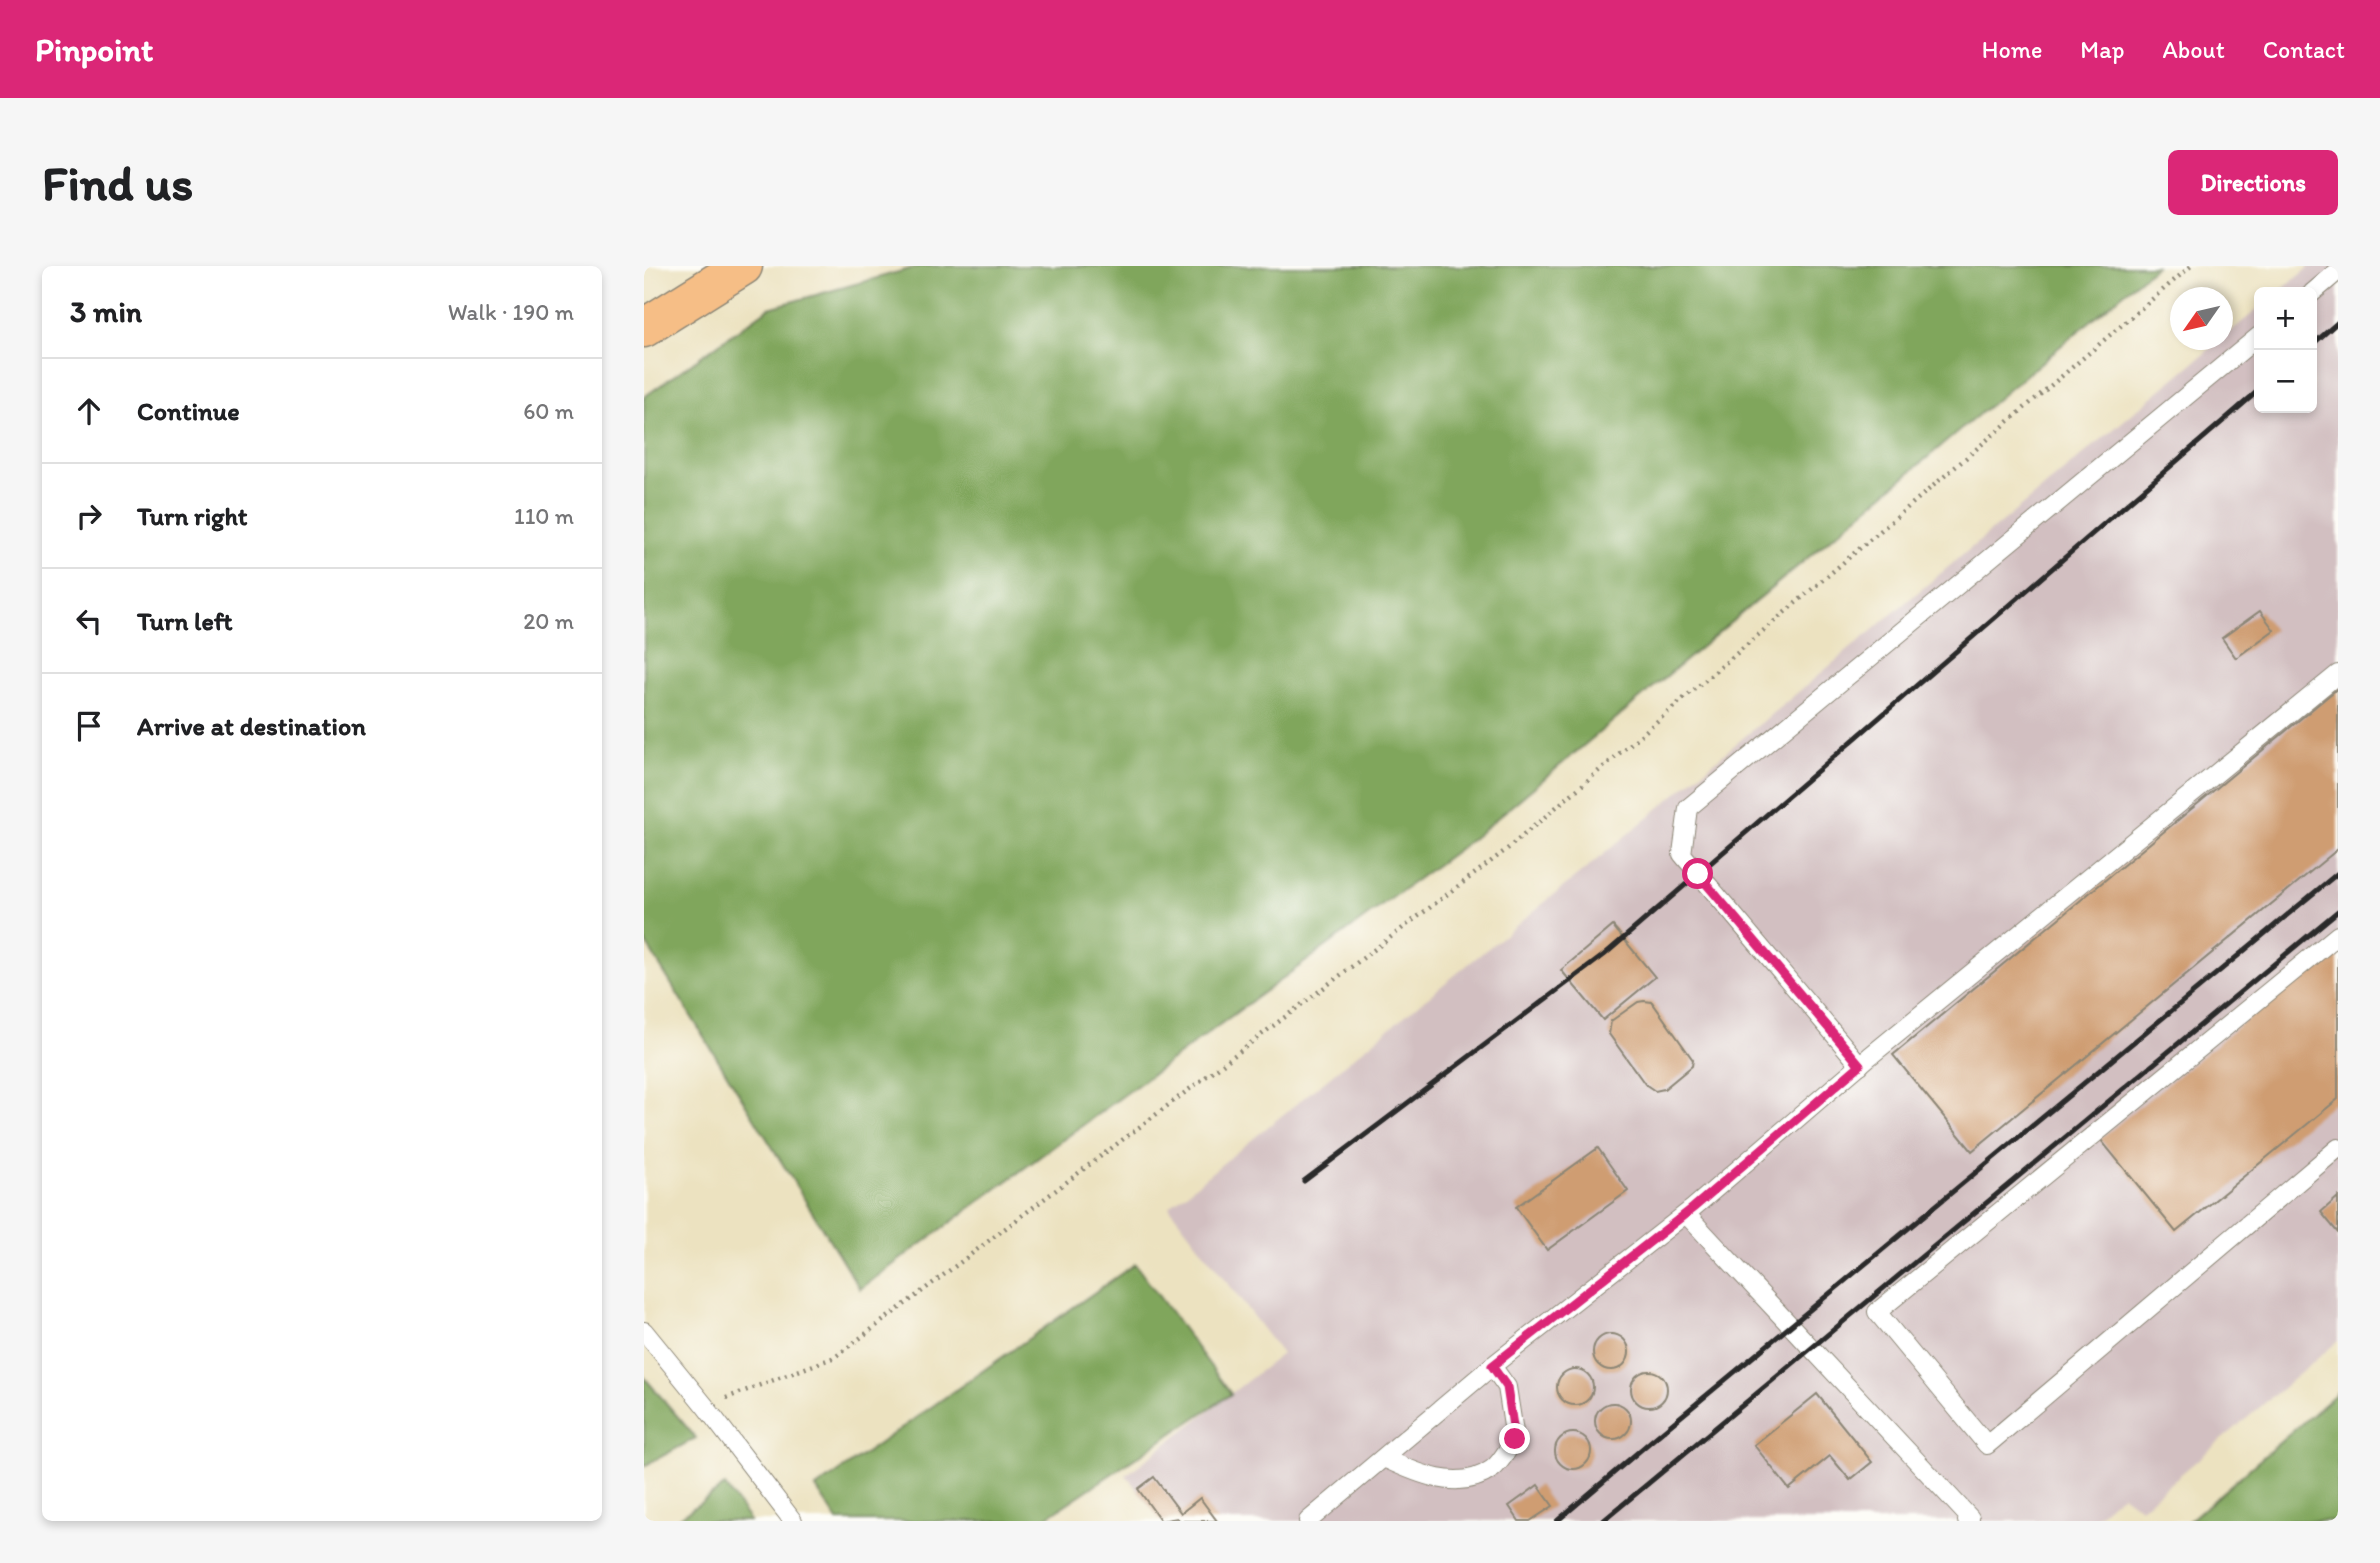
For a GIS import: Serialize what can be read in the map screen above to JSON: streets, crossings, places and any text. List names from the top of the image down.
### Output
{
  "north": "bottom left",
  "page": {
    "header": "Pinpoint",
    "nav": [
      "Home",
      "Map",
      "About",
      "Contact"
    ],
    "buttons": "Directions",
    "title": "Find us",
    "heading": ["3 min", "Walk · 190 m"],
    "map_buttons": ["+", "−"],
    "list": [
      ["Continue", "60 m"],
      ["Turn right", "110 m"],
      ["Turn left", "20 m"],
      "Arrive at destination"
    ]
  }
}
